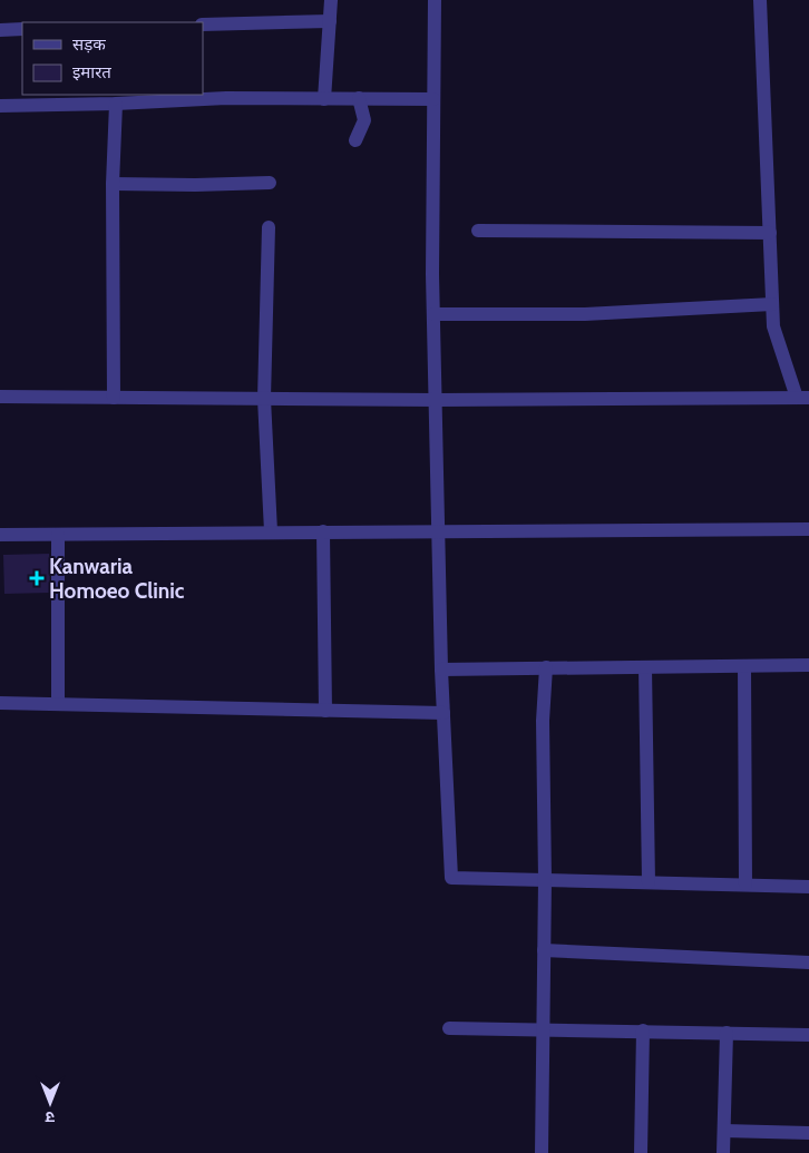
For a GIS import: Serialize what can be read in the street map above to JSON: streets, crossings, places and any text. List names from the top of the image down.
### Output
{
  "places": {
    "health": ["Kanwaria Homoeo Clinic"]
  },
  "legend": ["सड़क", "इमारत"],
  "north": "bottom"
}
